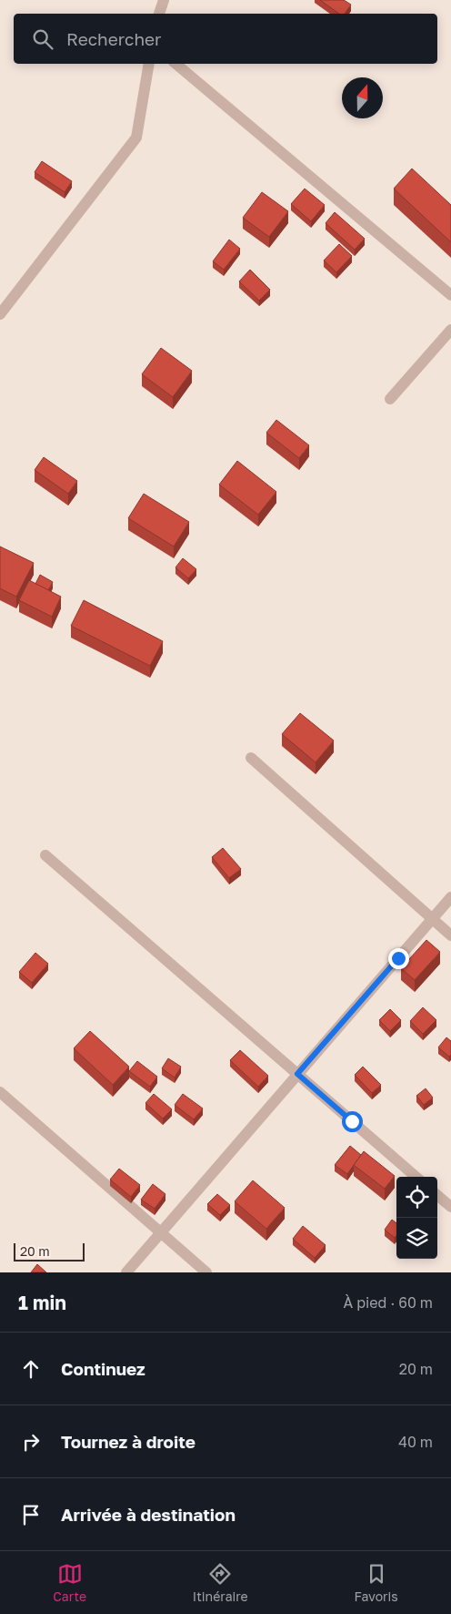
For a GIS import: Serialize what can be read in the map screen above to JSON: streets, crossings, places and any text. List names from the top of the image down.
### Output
{
  "scale_bar": "20 m",
  "north": "top",
  "page": {
    "search": "Rechercher",
    "scale": "20 m",
    "heading": ["1 min", "À pied · 60 m"],
    "list": [
      ["Continuez", "20 m"],
      ["Tournez à droite", "40 m"],
      "Arrivée à destination"
    ],
    "nav": ["Carte", "Itinéraire", "Favoris"]
  }
}
